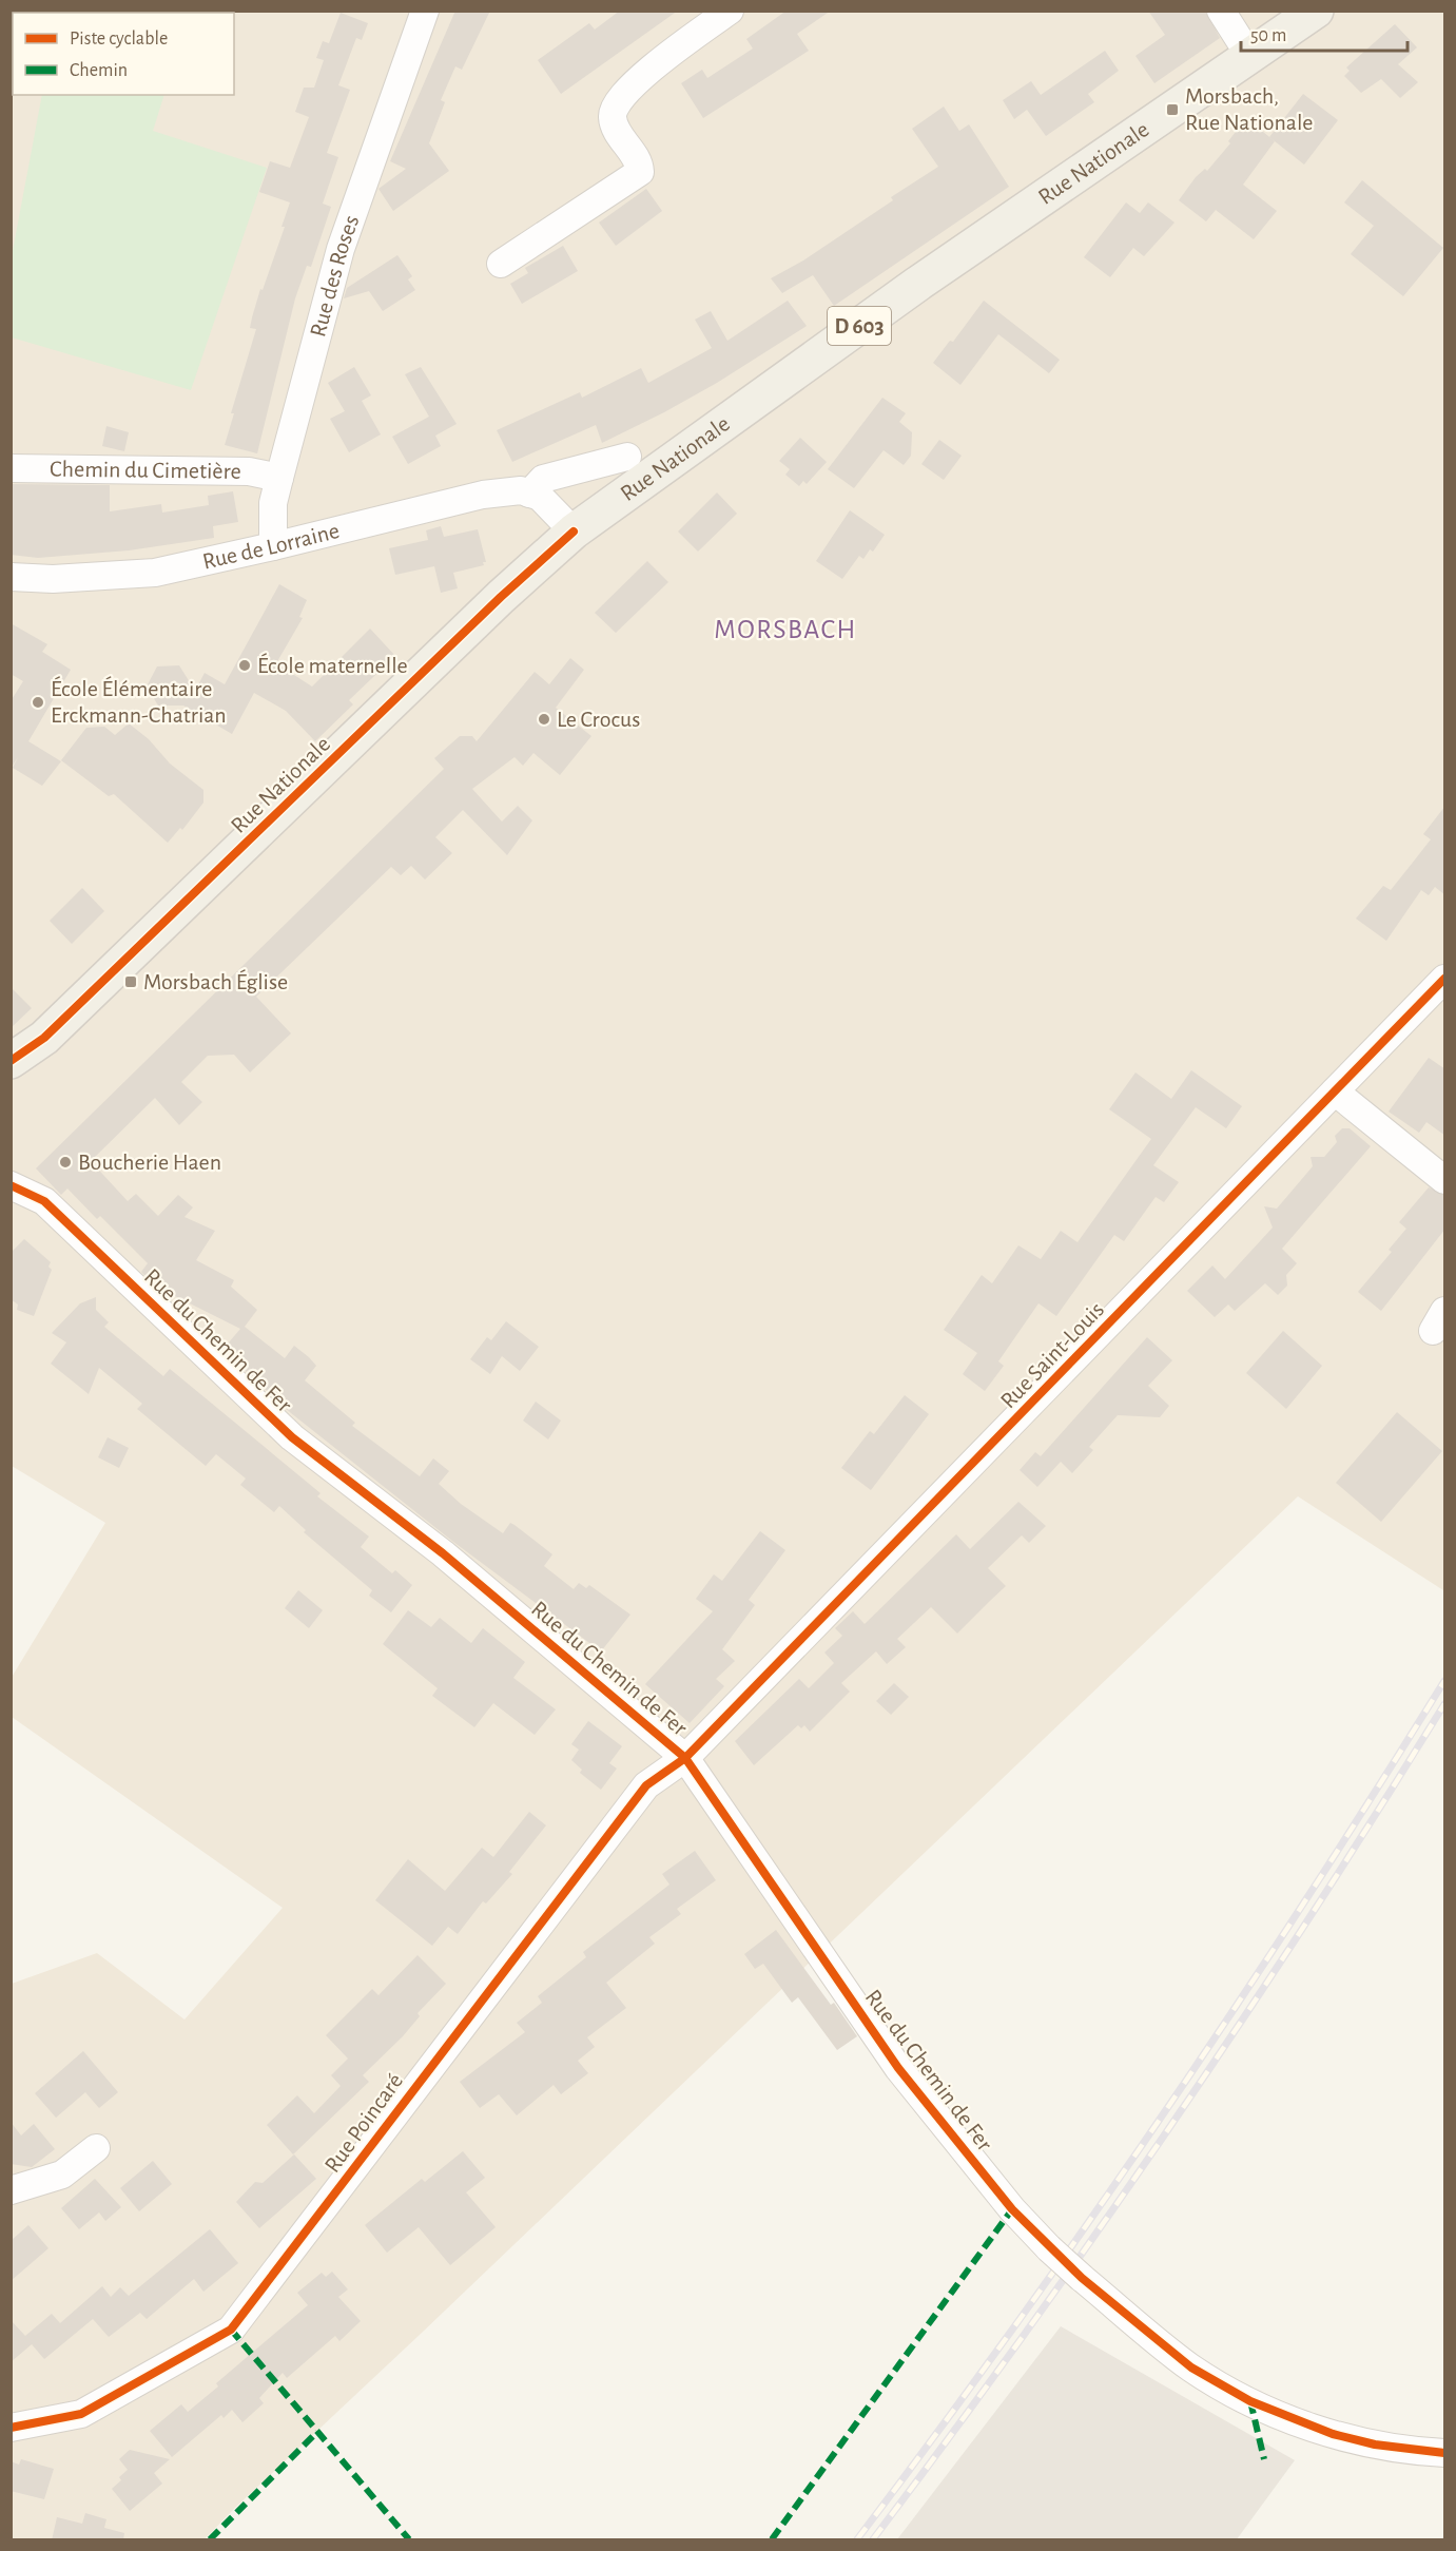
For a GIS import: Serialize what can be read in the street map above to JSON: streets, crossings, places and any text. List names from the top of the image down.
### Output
{
  "streets": {
    "main road": ["Rue Nationale", "D 603"],
    "street": [
      "Rue des Roses",
      "Chemin du Cimetière",
      "Rue de Lorraine",
      "Rue du Chemin de Fer",
      "Rue Saint-Louis",
      "Rue Poincaré"
    ]
  },
  "crossings": [
    ["Rue des Roses", "Chemin du Cimetière"],
    ["Rue des Roses", "Rue de Lorraine"],
    ["Rue du Chemin de Fer", "Rue Saint-Louis"],
    ["Rue du Chemin de Fer", "Rue Poincaré"],
    ["Rue Saint-Louis", "Rue Poincaré"]
  ],
  "districts": ["MORSBACH"],
  "places": {
    "transit": ["Morsbach, Rue Nationale", "Morsbach Église"],
    "other": [
      "École maternelle",
      "École Élémentaire Erckmann-Chatrian",
      "Le Crocus",
      "Boucherie Haen"
    ]
  },
  "legend": ["Piste cyclable", "Chemin"],
  "scale_bar": "50 m"
}
